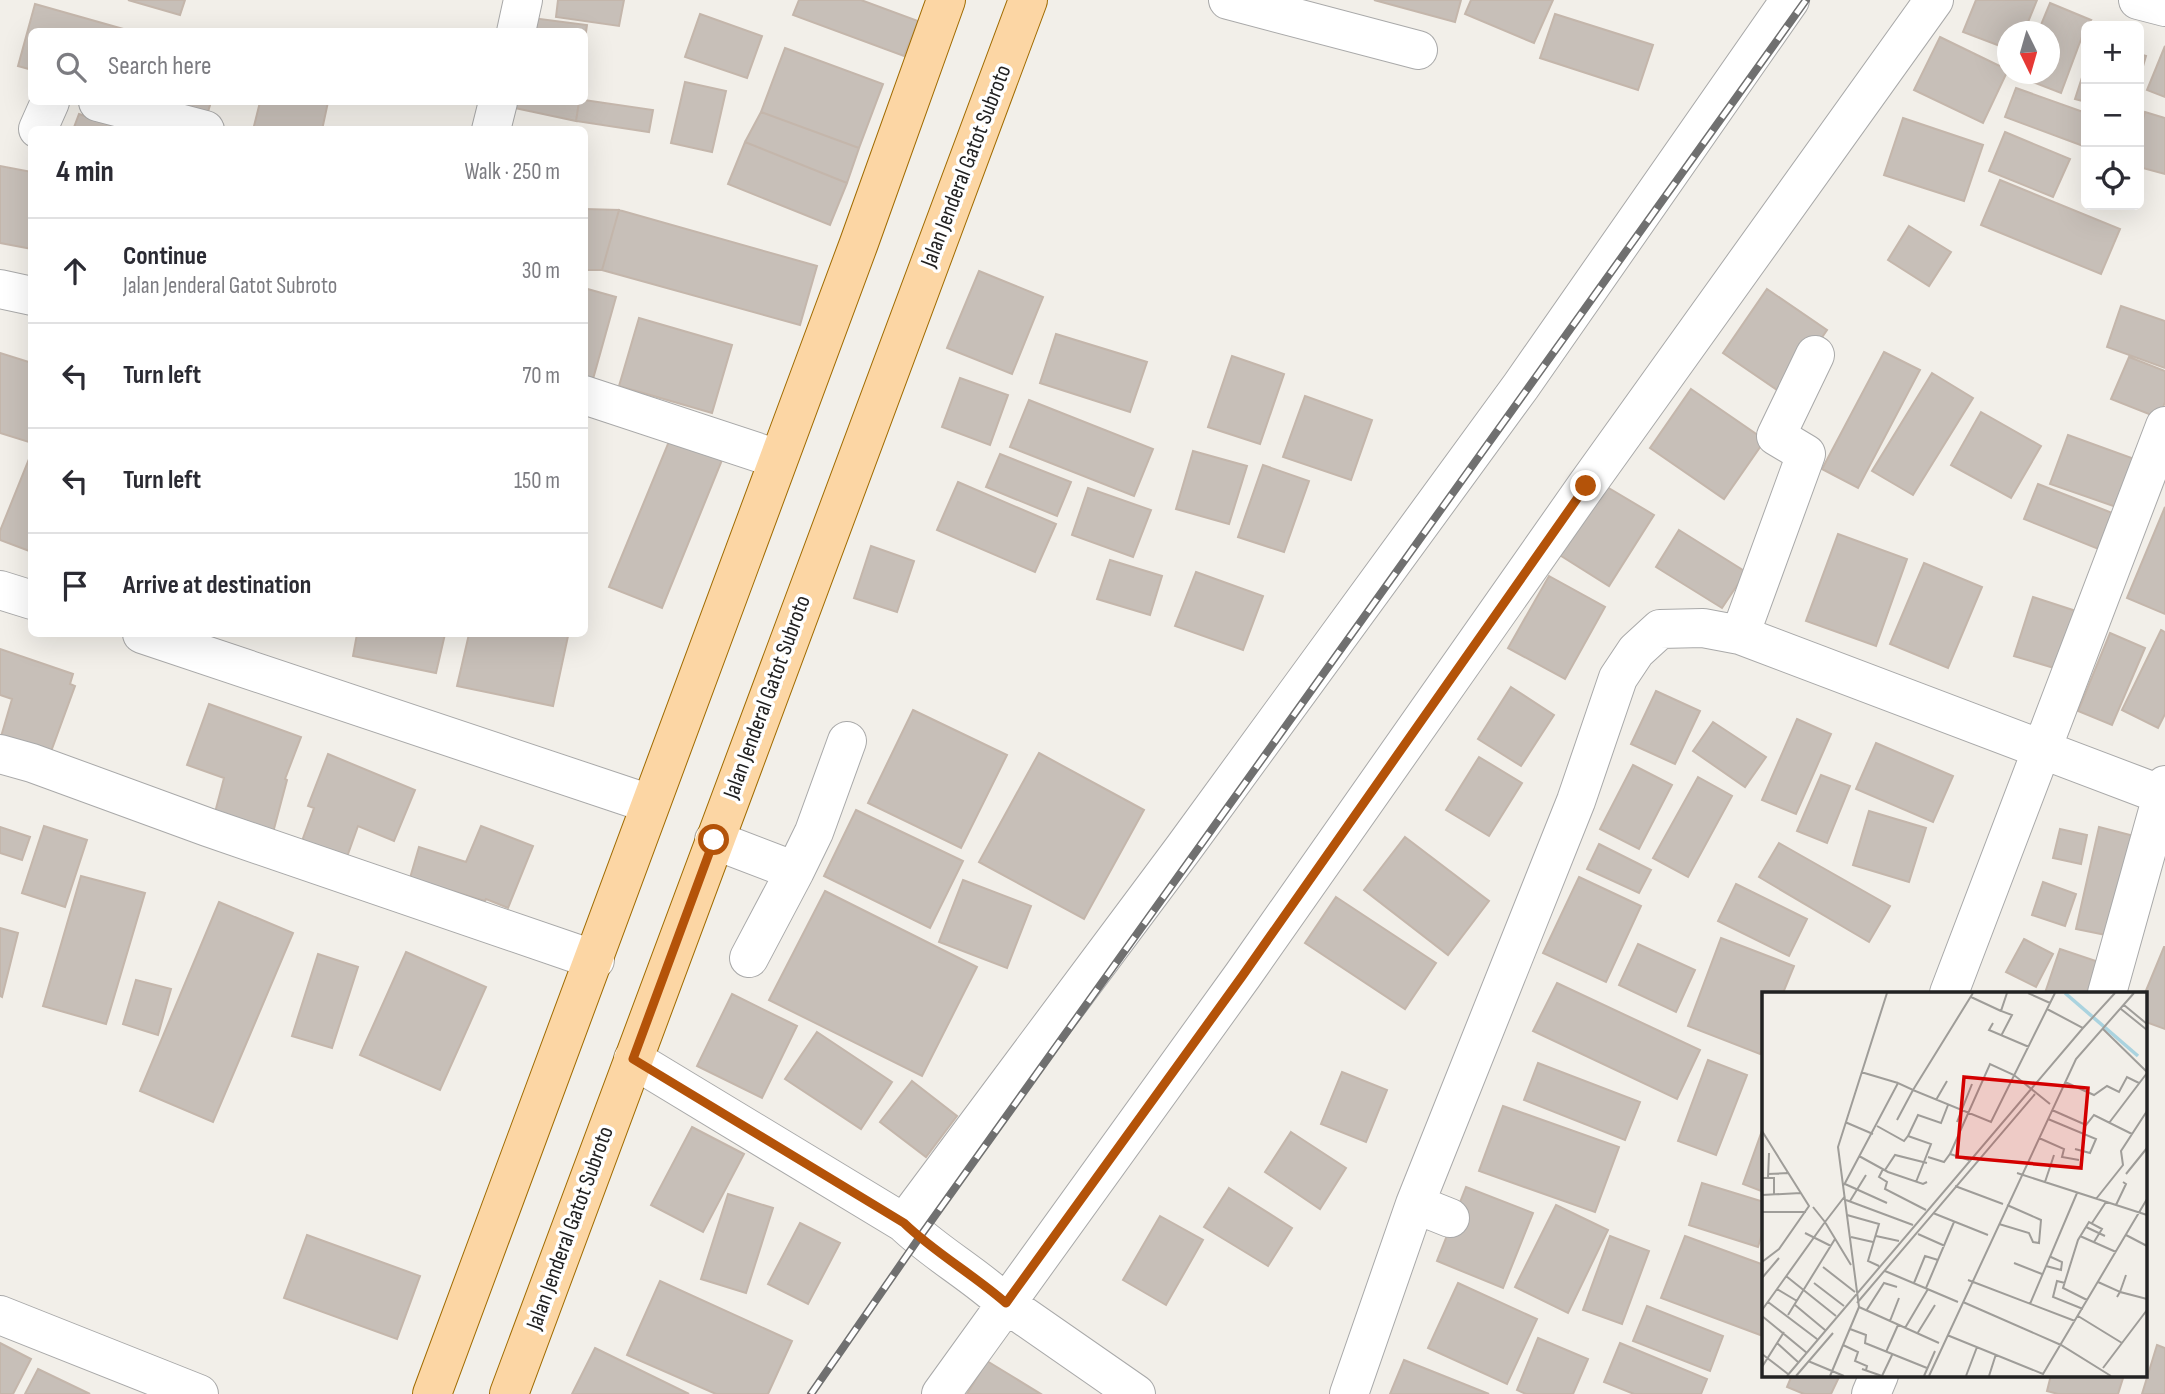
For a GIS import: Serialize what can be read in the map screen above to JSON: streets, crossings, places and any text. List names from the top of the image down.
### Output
{
  "streets": {
    "main road": ["Jalan Jenderal Gatot Subroto"]
  },
  "north": "bottom",
  "page": {
    "map_buttons": ["+", "−"],
    "search": "Search here",
    "heading": ["4 min", "Walk · 250 m"],
    "list": [
      ["Continue", "Jalan Jenderal Gatot Subroto", "30 m"],
      ["Turn left", "70 m"],
      ["Turn left", "150 m"],
      "Arrive at destination"
    ]
  }
}
